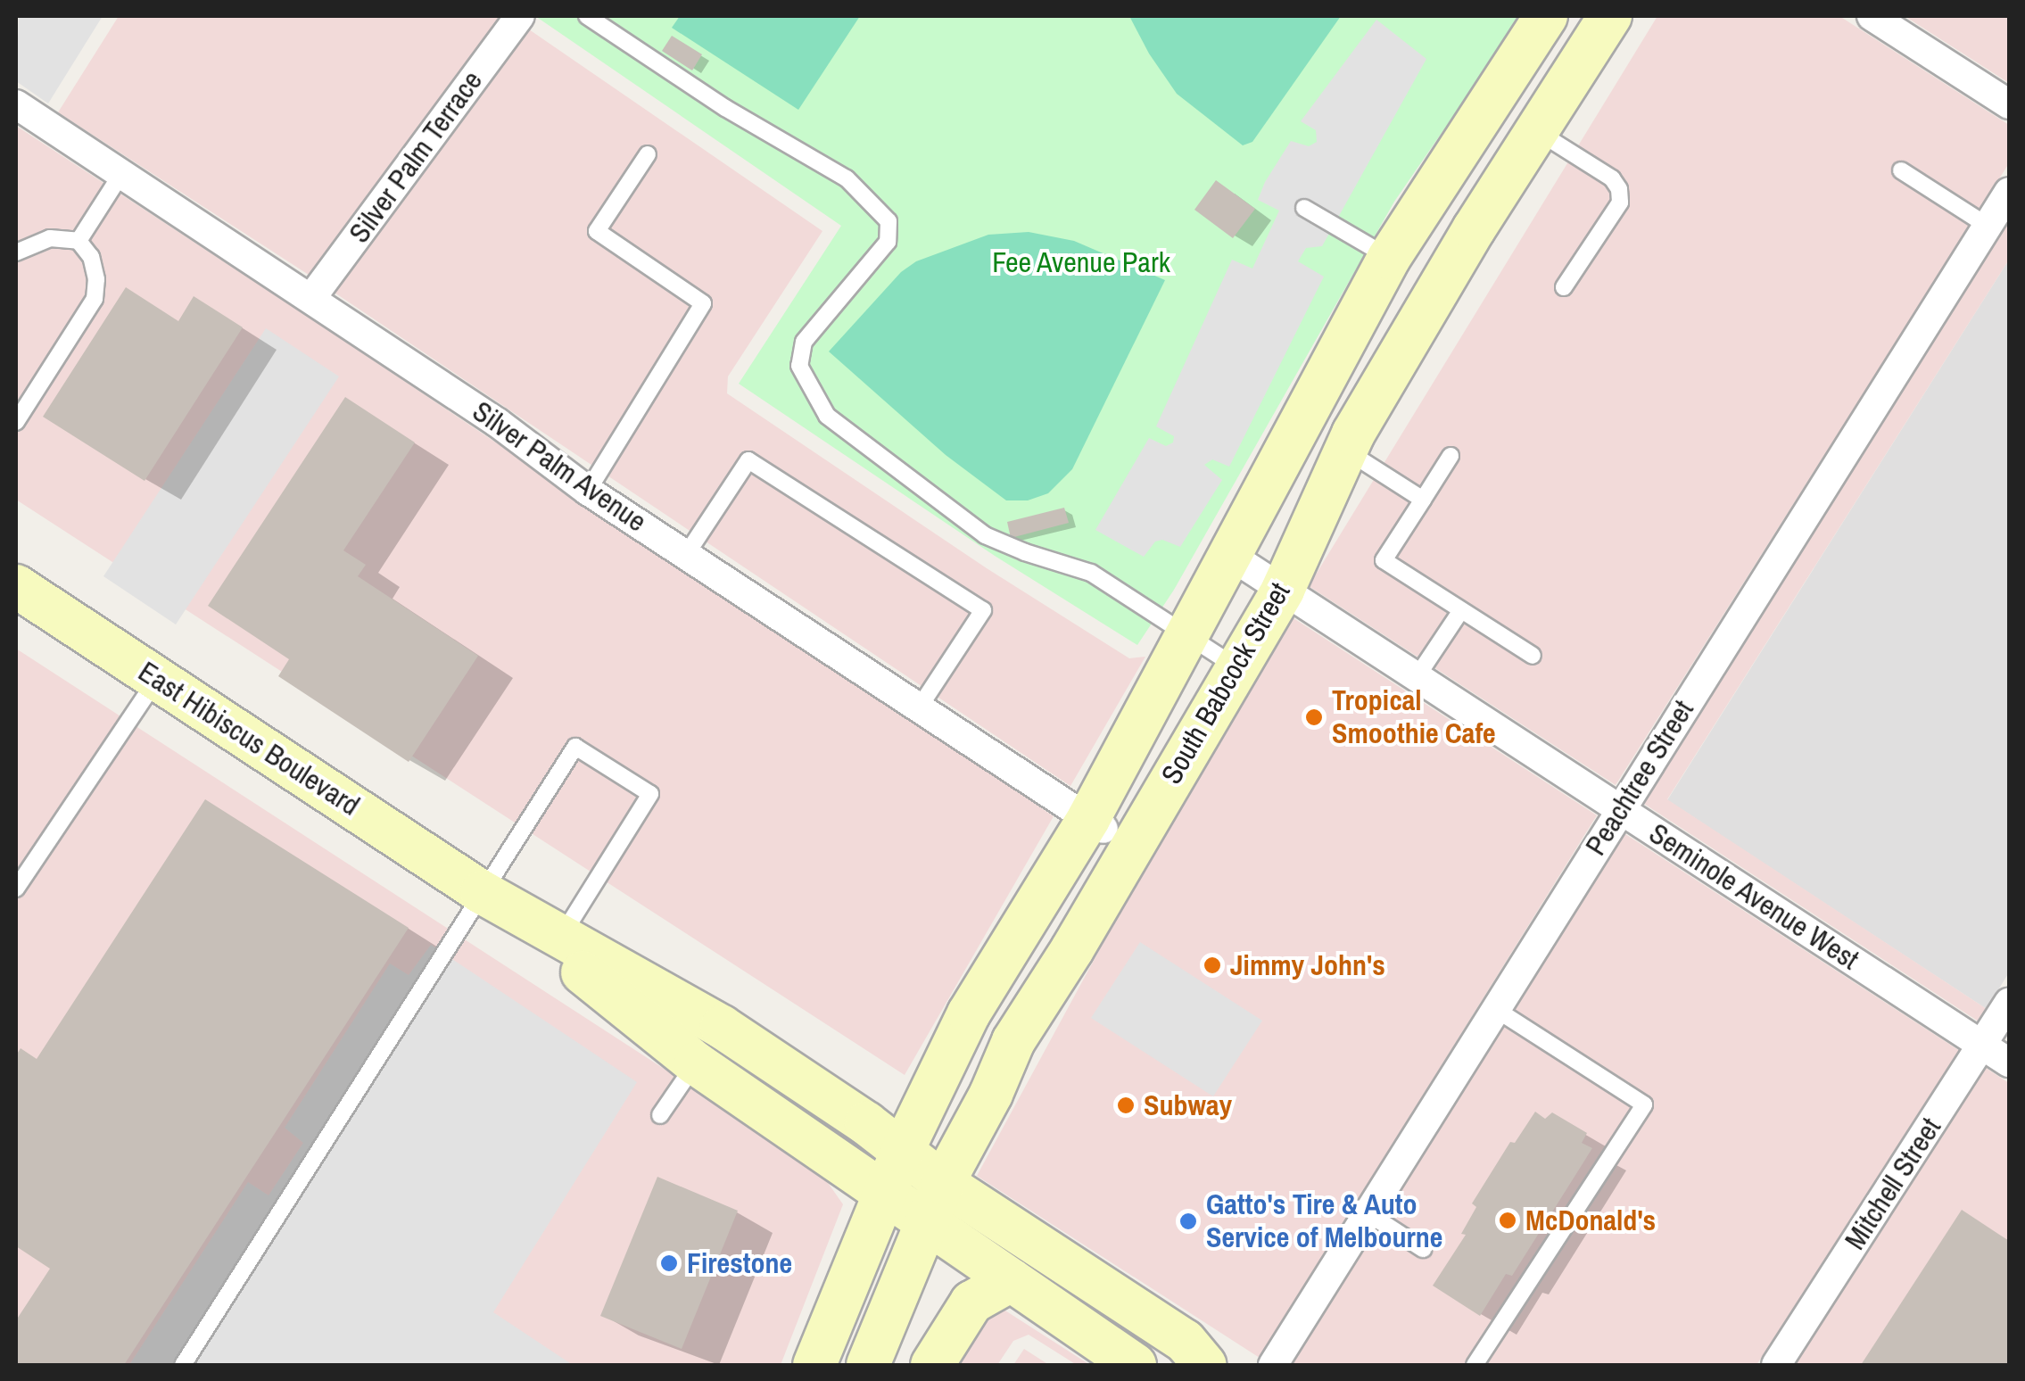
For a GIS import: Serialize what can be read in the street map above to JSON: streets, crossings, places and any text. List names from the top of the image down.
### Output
{
  "streets": {
    "main road": ["South Babcock Street", "East Hibiscus Boulevard"],
    "street": [
      "Silver Palm Terrace",
      "Silver Palm Avenue",
      "Peachtree Street",
      "Seminole Avenue West",
      "Mitchell Street"
    ]
  },
  "crossings": [
    ["Silver Palm Terrace", "Silver Palm Avenue"],
    ["Silver Palm Avenue", "South Babcock Street"],
    ["South Babcock Street", "East Hibiscus Boulevard"],
    ["South Babcock Street", "Seminole Avenue West"],
    ["Peachtree Street", "Seminole Avenue West"],
    ["Seminole Avenue West", "Mitchell Street"]
  ],
  "parks": ["Fee Avenue Park"],
  "places": [
    "Tropical Smoothie Cafe",
    "Jimmy John's",
    "Subway",
    "McDonald's",
    "Gatto's Tire & Auto Service of Melbourne",
    "Firestone"
  ]
}
